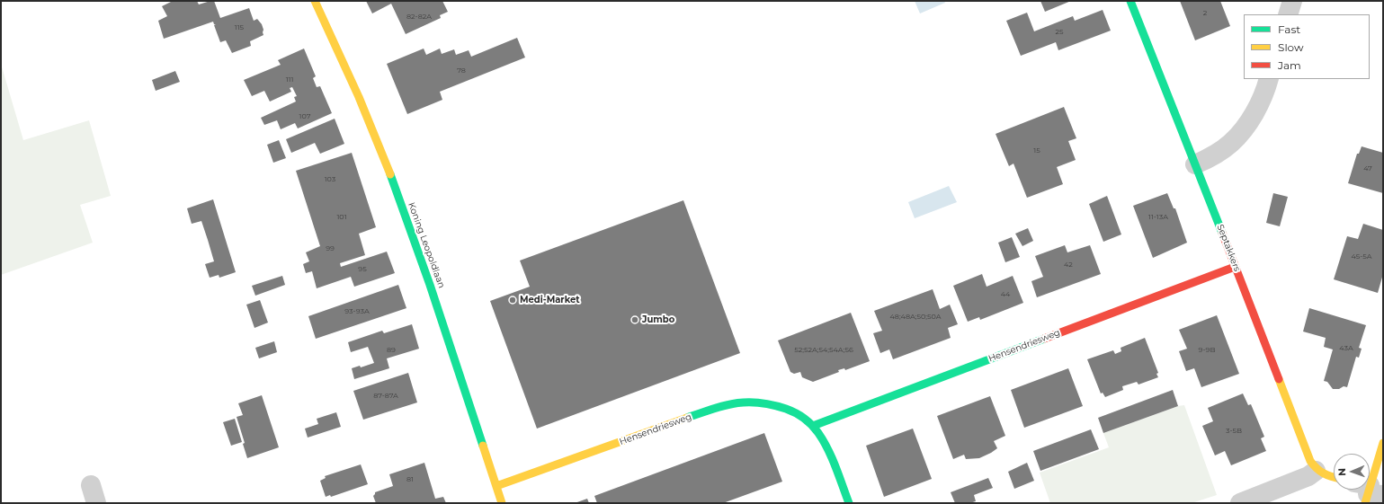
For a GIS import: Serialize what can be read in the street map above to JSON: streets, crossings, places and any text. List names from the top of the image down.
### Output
{
  "streets": {
    "street": ["Koning Leopoldlaan", "Septakkers", "Hensendriesweg"]
  },
  "crossings": [
    ["Koning Leopoldlaan", "Hensendriesweg"],
    ["Septakkers", "Hensendriesweg"]
  ],
  "places": ["Medi-Market", "Jumbo"],
  "house_numbers": [
    "2",
    "82-82A",
    "115",
    "25",
    "78",
    "111",
    "107",
    "15",
    "47",
    "103",
    "101",
    "11-13A",
    "99",
    "45-5A",
    "42",
    "95",
    "44",
    "93-93A",
    "48;48A;50;50A",
    "43A",
    "89",
    "52;52A;54;54A;56",
    "9-9B",
    "87-87A",
    "3-5B",
    "81"
  ],
  "legend": ["Fast", "Slow", "Jam"],
  "north": "left"
}
